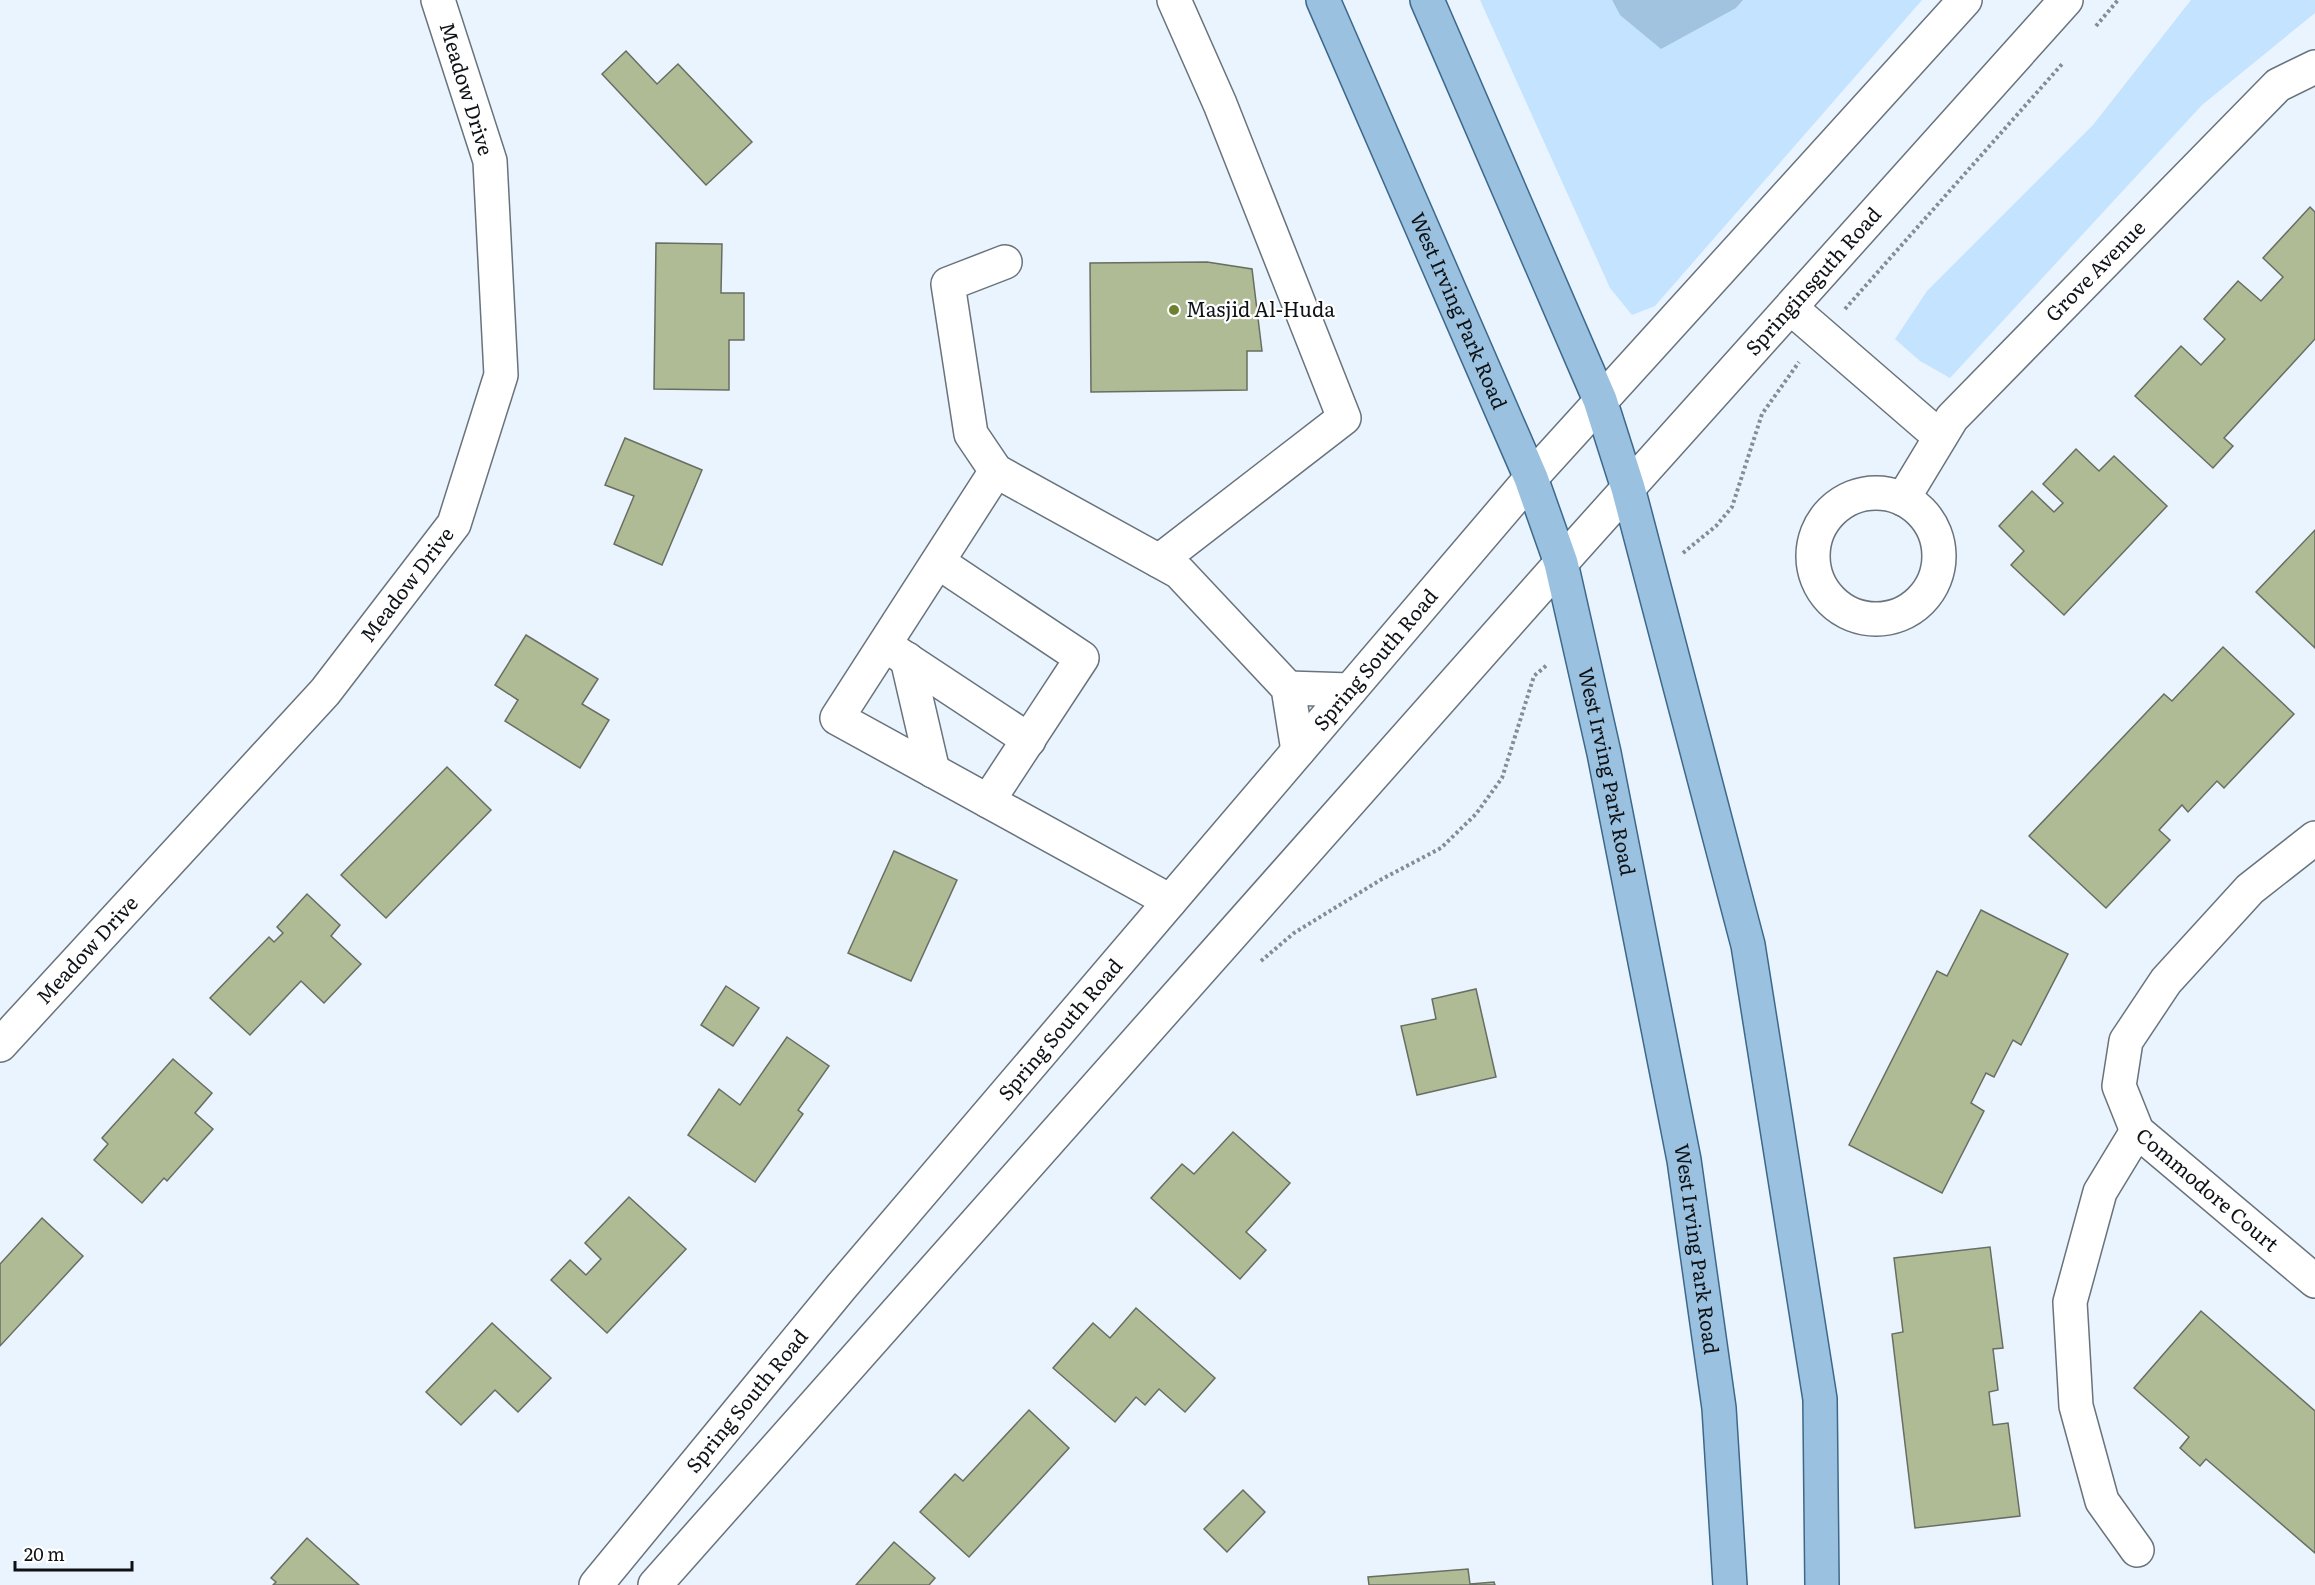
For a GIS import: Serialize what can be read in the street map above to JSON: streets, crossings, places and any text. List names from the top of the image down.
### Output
{
  "streets": {
    "main road": ["West Irving Park Road"],
    "street": [
      "Meadow Drive",
      "Grove Avenue",
      "Springinsguth Road",
      "Spring South Road",
      "Commodore Court"
    ]
  },
  "crossings": [
    ["Springinsguth Road", "West Irving Park Road"],
    ["West Irving Park Road", "Spring South Road"]
  ],
  "places": ["Masjid Al-Huda"],
  "scale_bar": "20 m"
}
